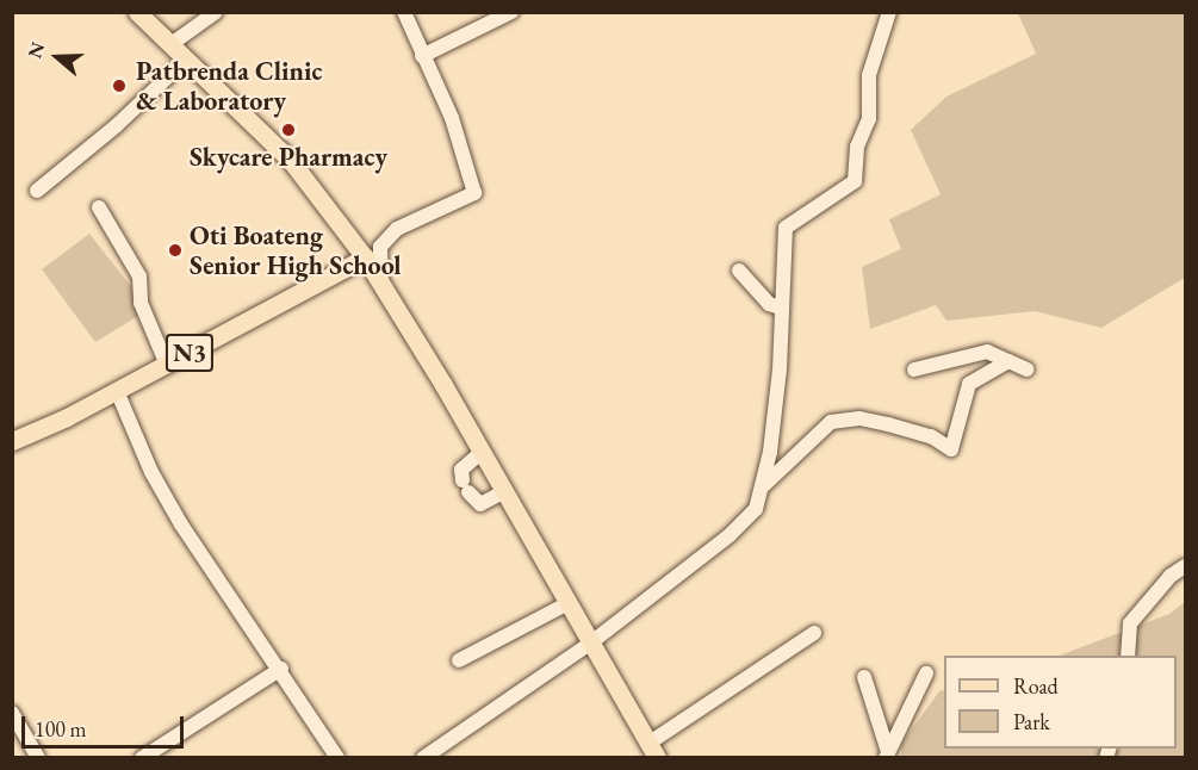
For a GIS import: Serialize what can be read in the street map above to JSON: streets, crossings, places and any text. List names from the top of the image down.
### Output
{
  "streets": {
    "main road": ["N3"]
  },
  "places": ["Patbrenda Clinic & Laboratory", "Skycare Pharmacy", "Oti Boateng Senior High School"],
  "legend": ["Road", "Park"],
  "scale_bar": "100 m",
  "north": "left"
}
